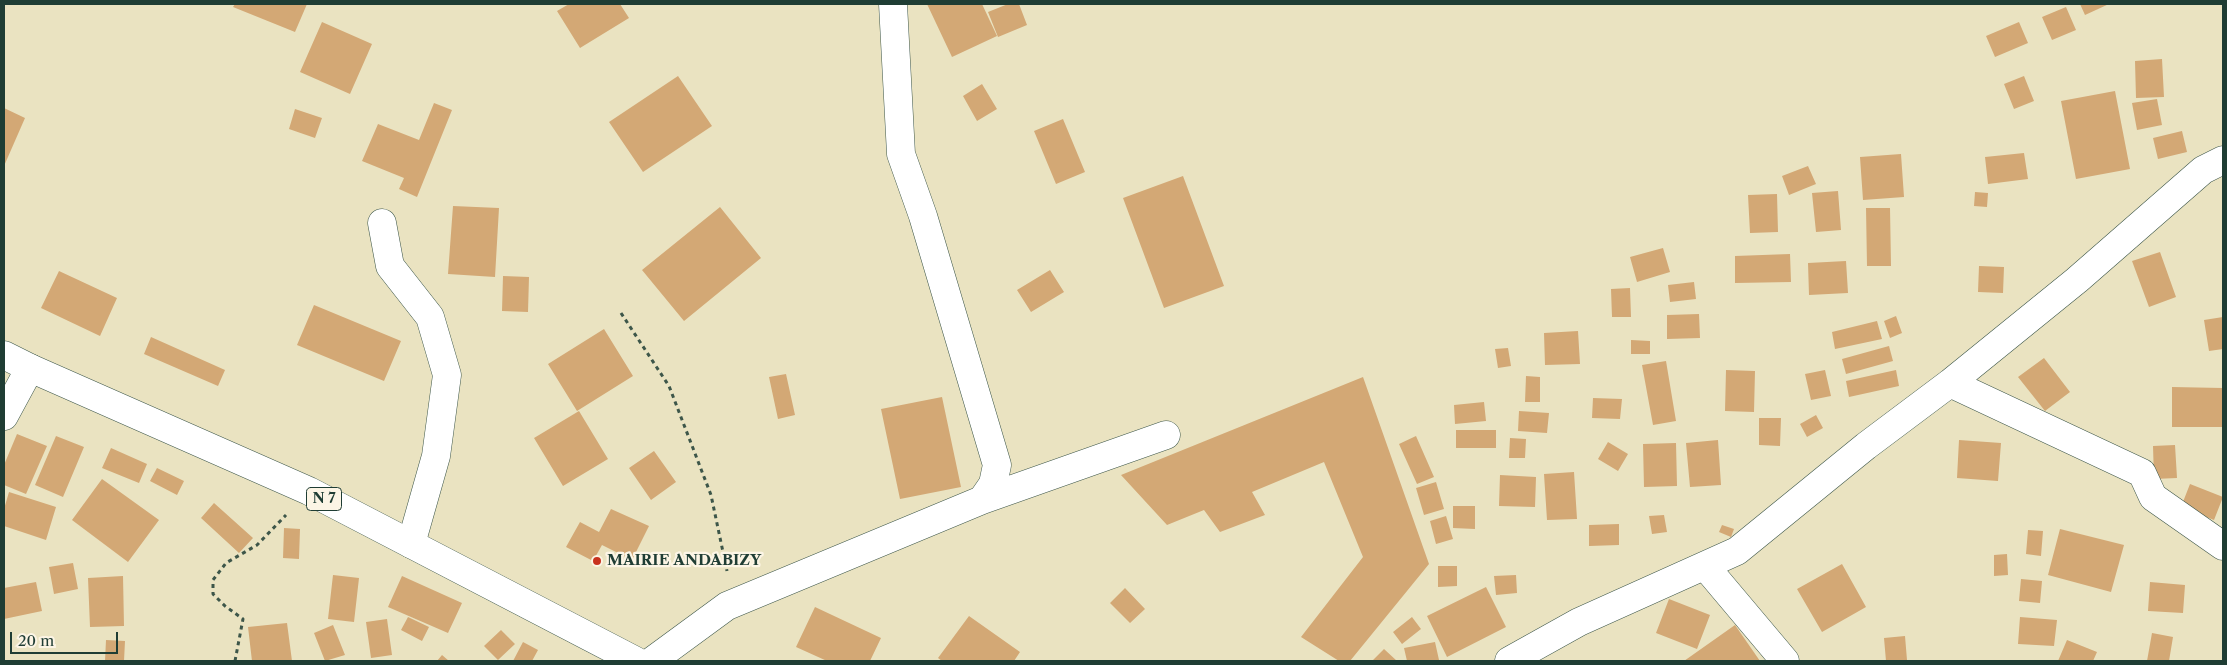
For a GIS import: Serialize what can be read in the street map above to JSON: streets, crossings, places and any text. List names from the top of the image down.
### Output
{
  "streets": {
    "street": ["N 7"]
  },
  "places": ["MAIRIE ANDABIZY"],
  "scale_bar": "20 m"
}
